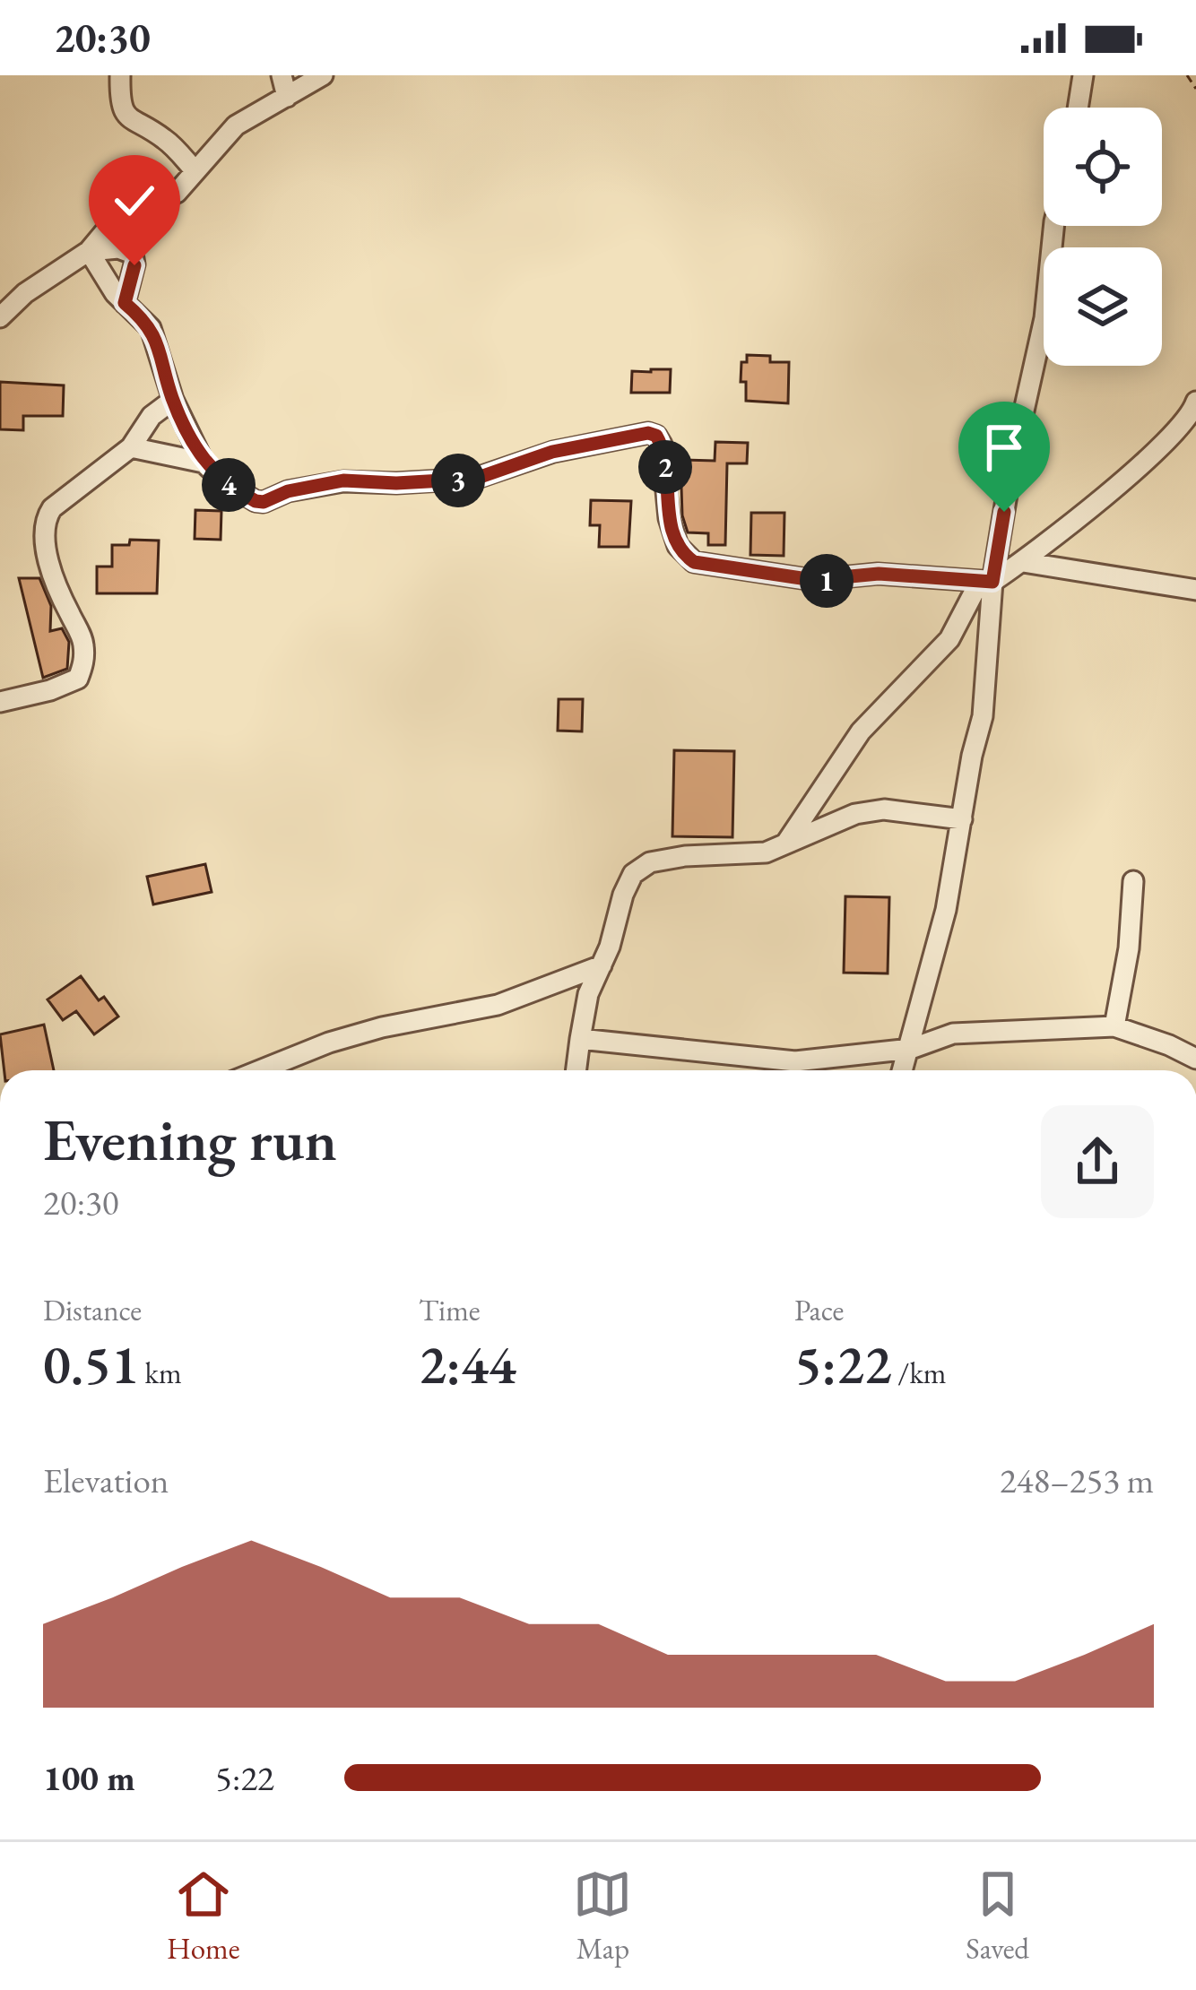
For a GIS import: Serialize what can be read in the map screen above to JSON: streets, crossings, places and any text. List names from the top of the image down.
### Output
{
  "page": {
    "status": "20:30",
    "pins": [
      "2",
      "3",
      "4",
      "1"
    ],
    "heading": ["Evening run", "20:30"],
    "stats": [
      ["Distance", "0.51 km"],
      ["Time", "2:44"],
      ["Pace", "5:22 /km"]
    ],
    "chart": ["Elevation", "248–253 m"],
    "list": [
      {
        "name": "100 m",
        "note": "5:22"
      }
    ],
    "tabs": ["Home", "Map", "Saved"]
  }
}
